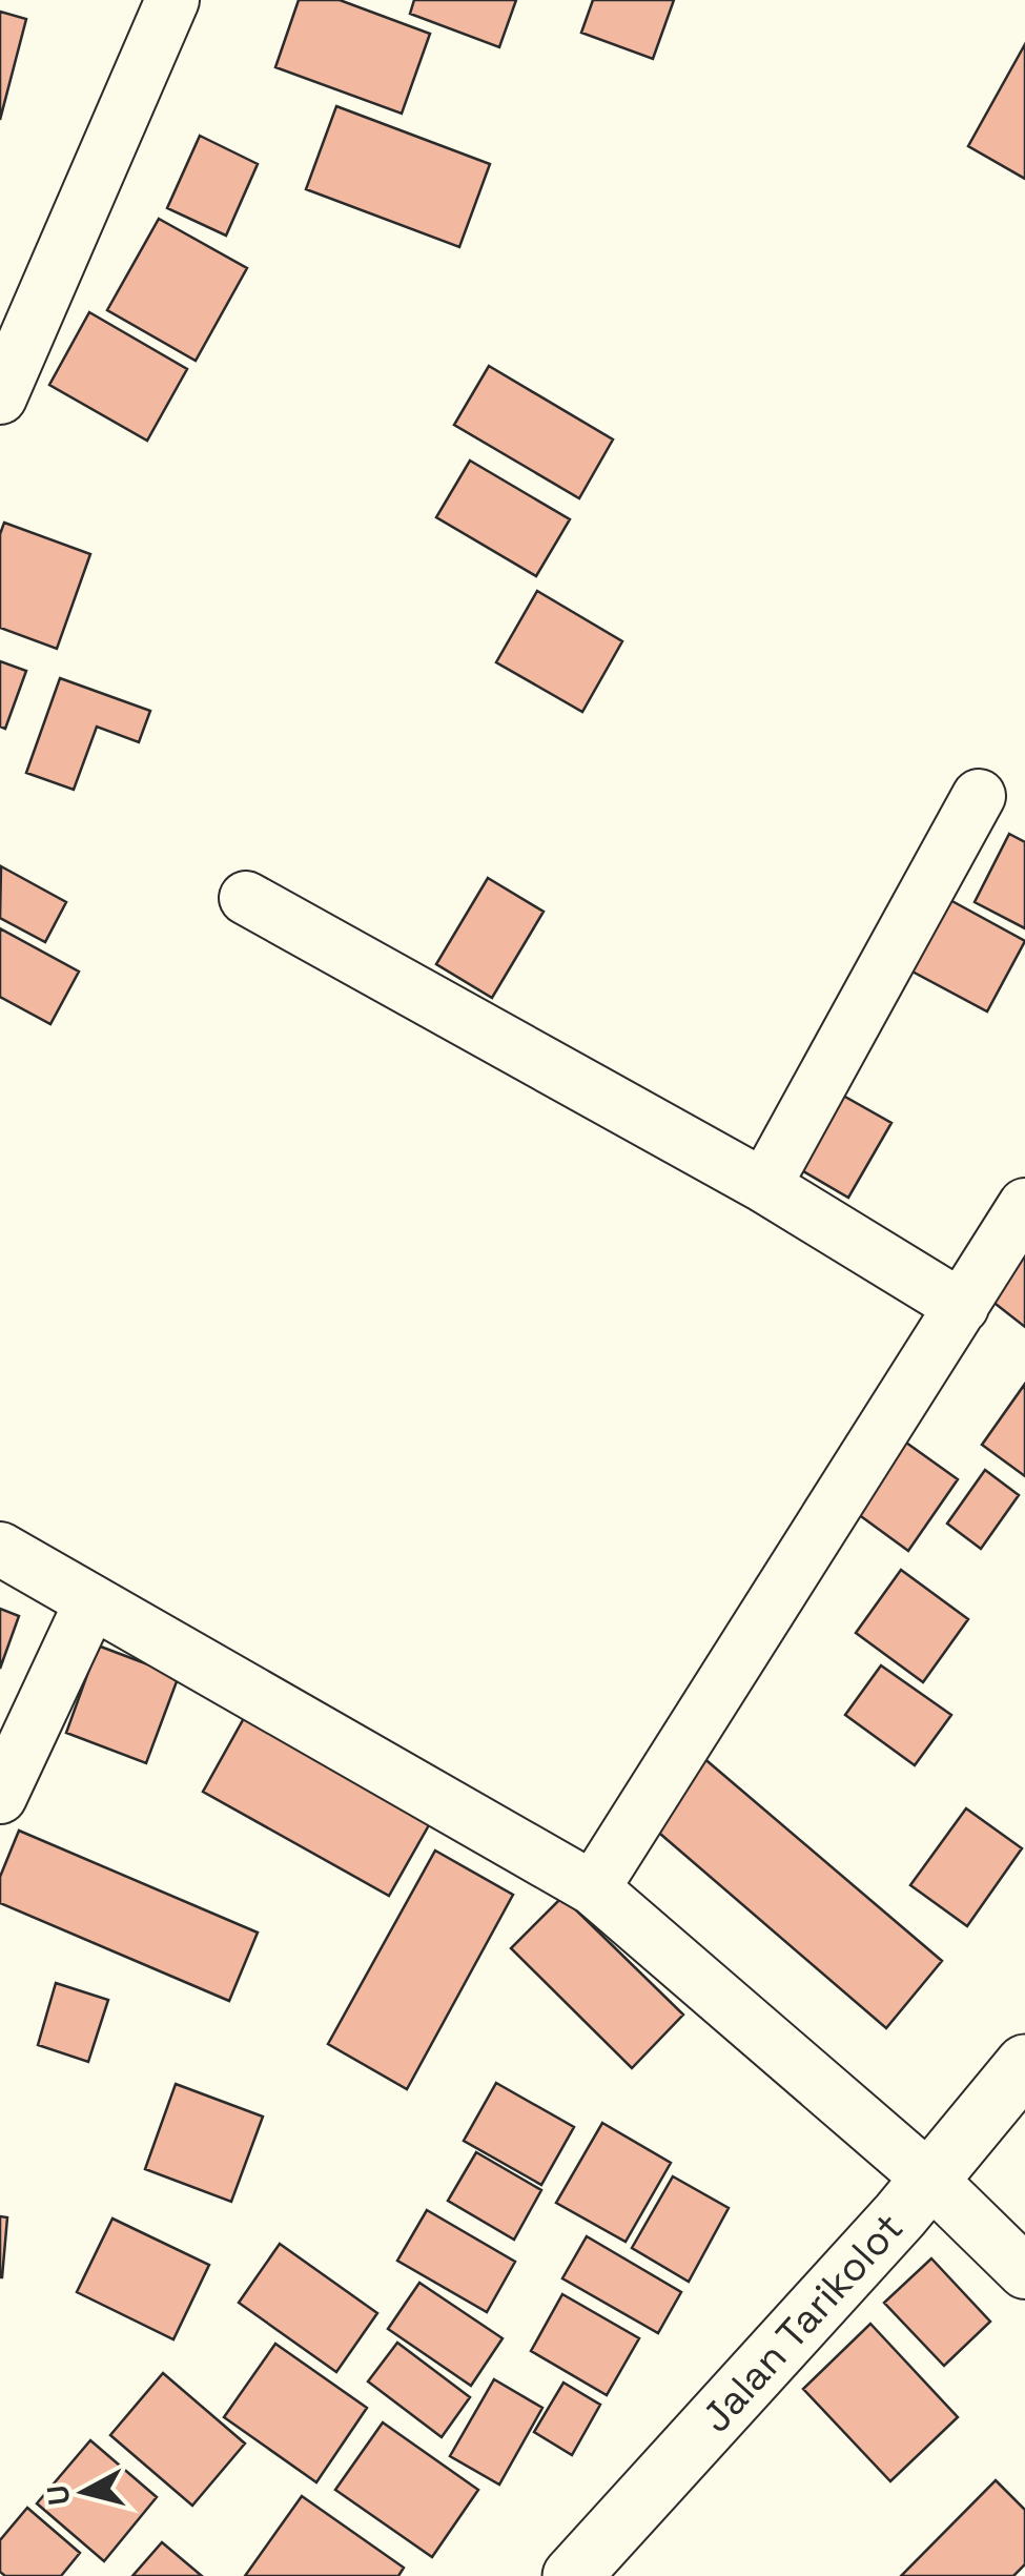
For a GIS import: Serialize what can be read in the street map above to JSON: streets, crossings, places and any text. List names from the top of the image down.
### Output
{
  "streets": {
    "street": ["Jalan Tarikolot"]
  },
  "north": "left"
}
